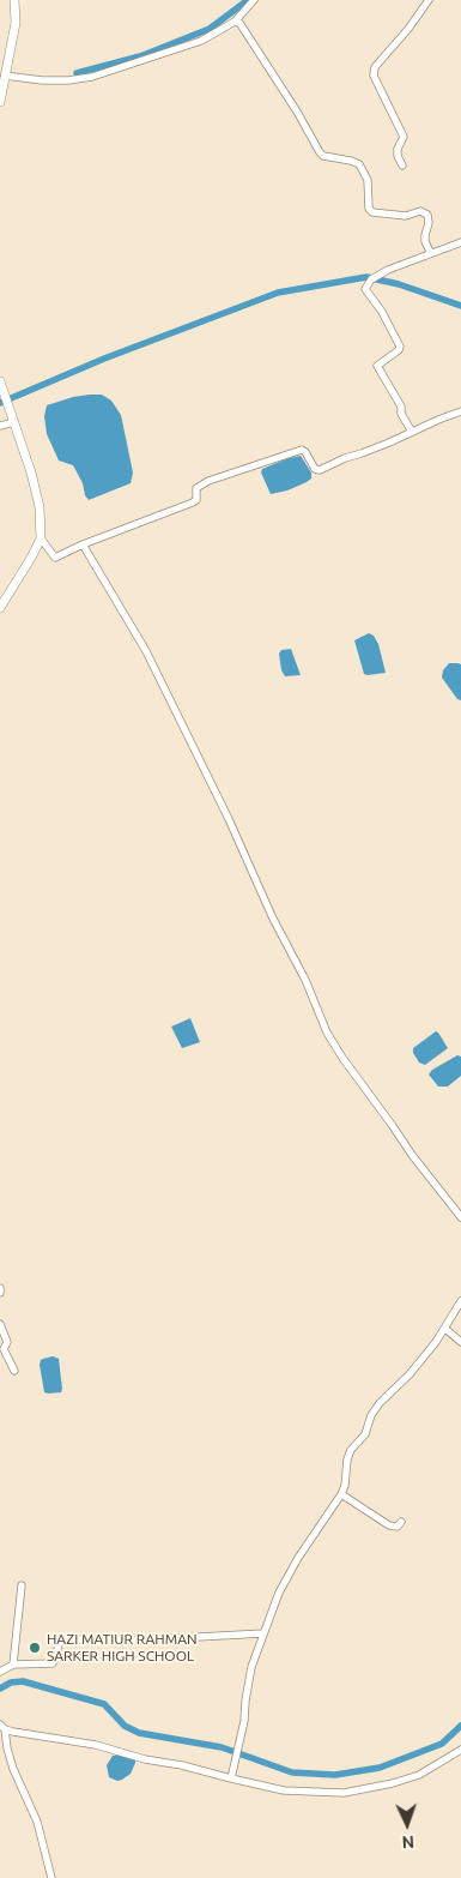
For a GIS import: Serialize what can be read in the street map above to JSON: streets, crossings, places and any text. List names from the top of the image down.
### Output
{
  "places": ["HAZI MATIUR RAHMAN SARKER HIGH SCHOOL"],
  "north": "bottom"
}
